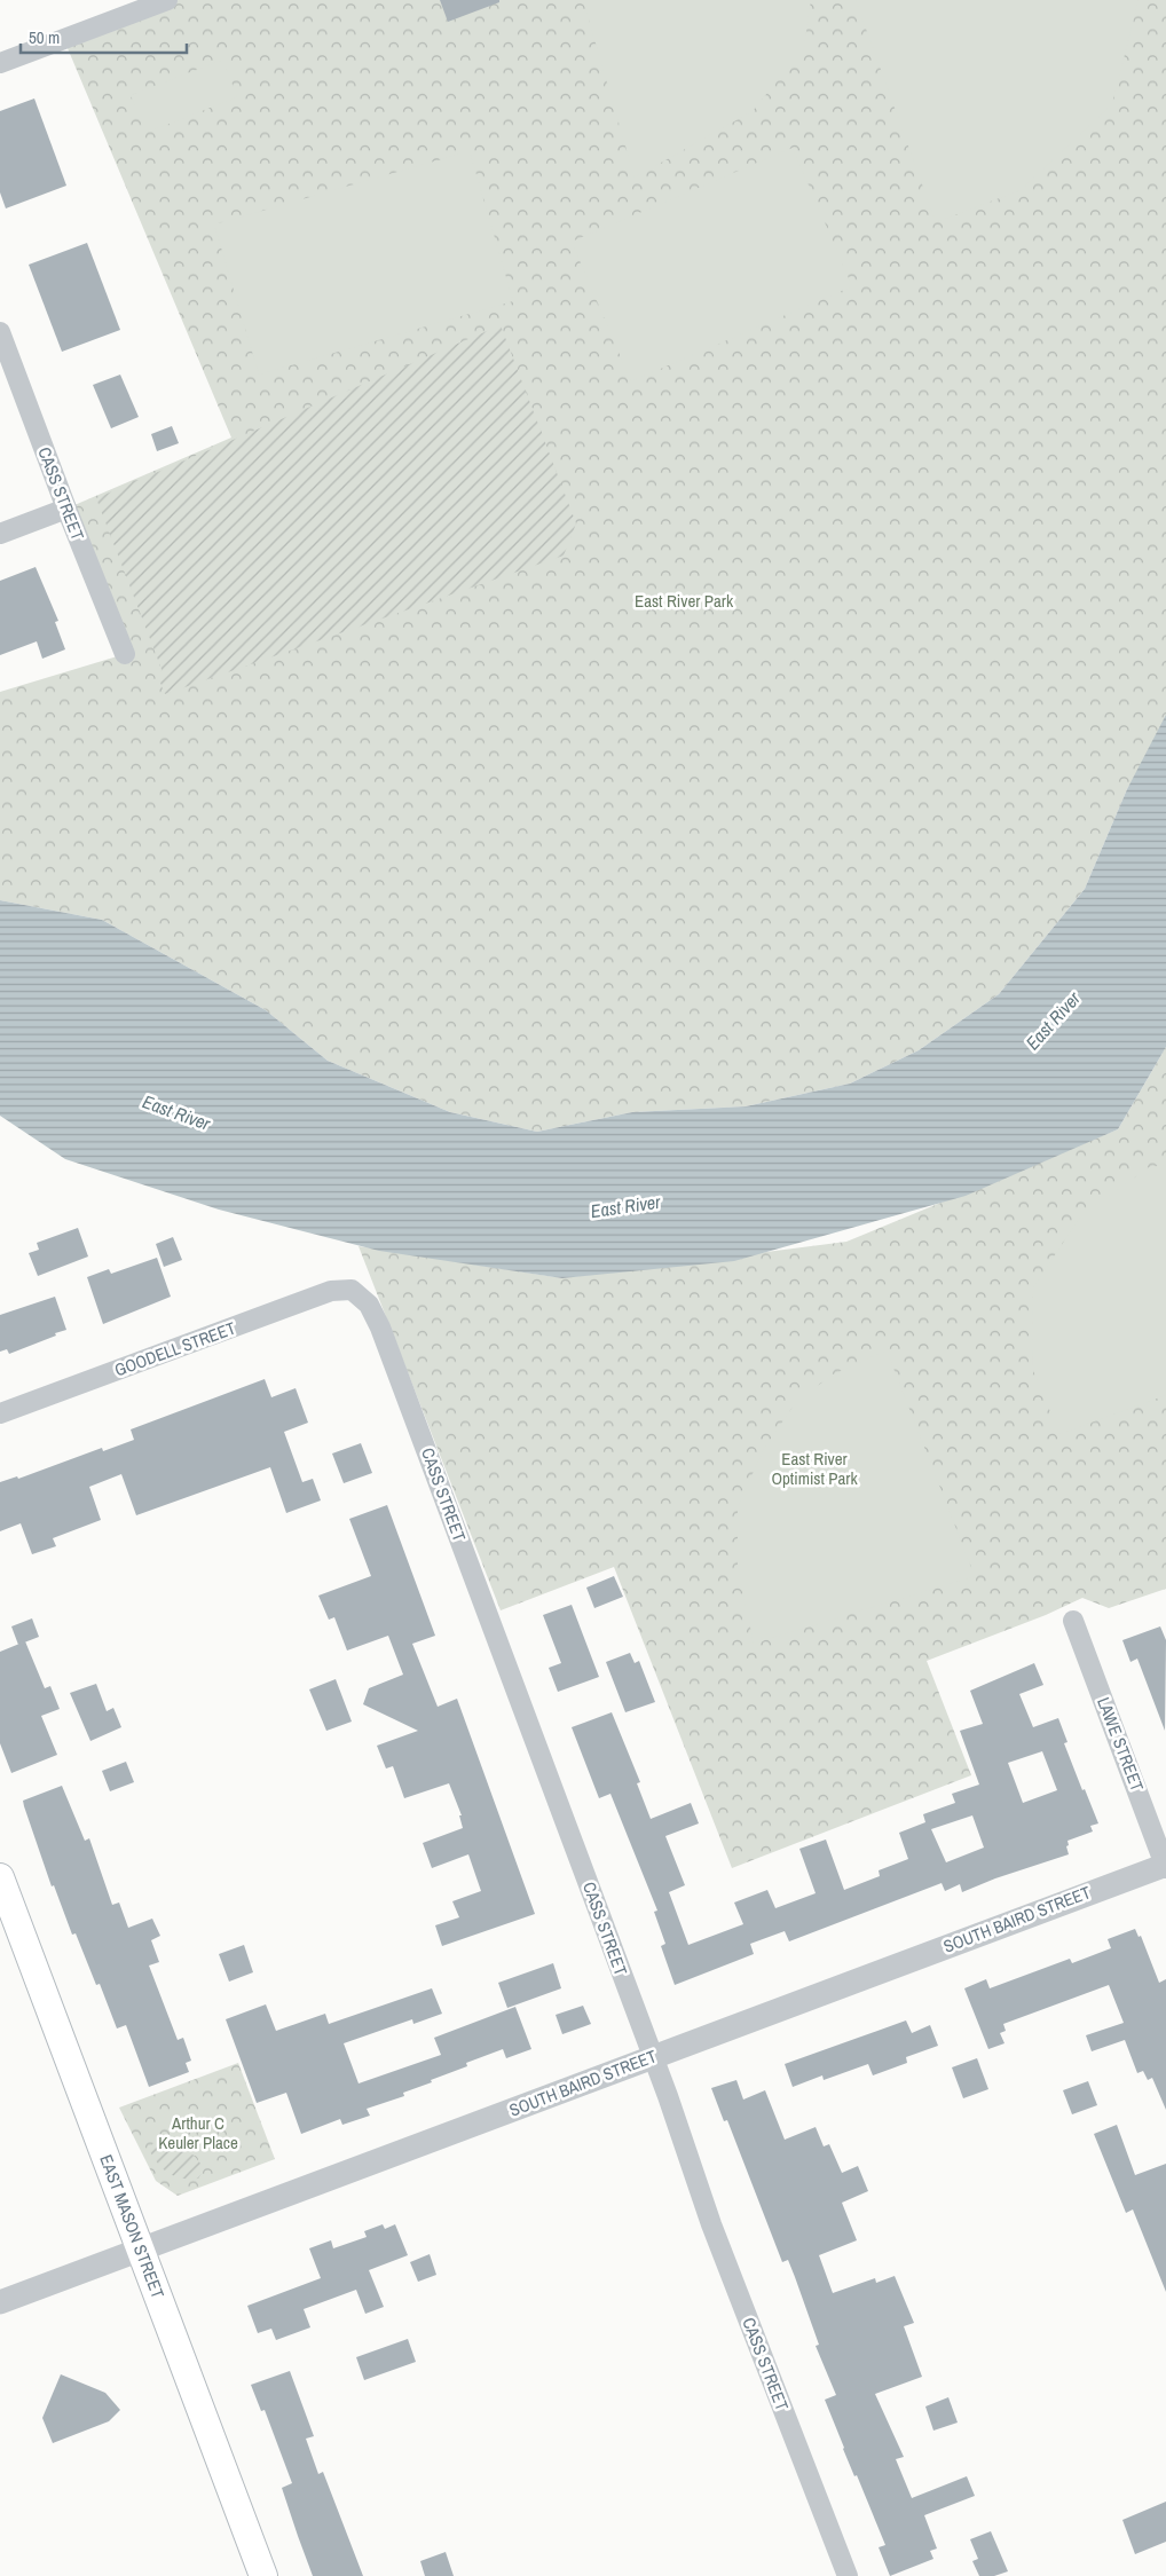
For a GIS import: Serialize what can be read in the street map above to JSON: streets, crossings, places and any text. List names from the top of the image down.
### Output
{
  "streets": {
    "main road": ["EAST MASON STREET"],
    "street": [
      "CASS STREET",
      "GOODELL STREET",
      "LAWE STREET",
      "SOUTH BAIRD STREET"
    ]
  },
  "crossings": [
    ["CASS STREET", "GOODELL STREET"],
    ["CASS STREET", "SOUTH BAIRD STREET"],
    ["LAWE STREET", "SOUTH BAIRD STREET"],
    ["SOUTH BAIRD STREET", "EAST MASON STREET"]
  ],
  "water": ["East River"],
  "parks": ["East River Park", "East River Optimist Park", "Arthur C Keuler Place"],
  "scale_bar": "50 m"
}
